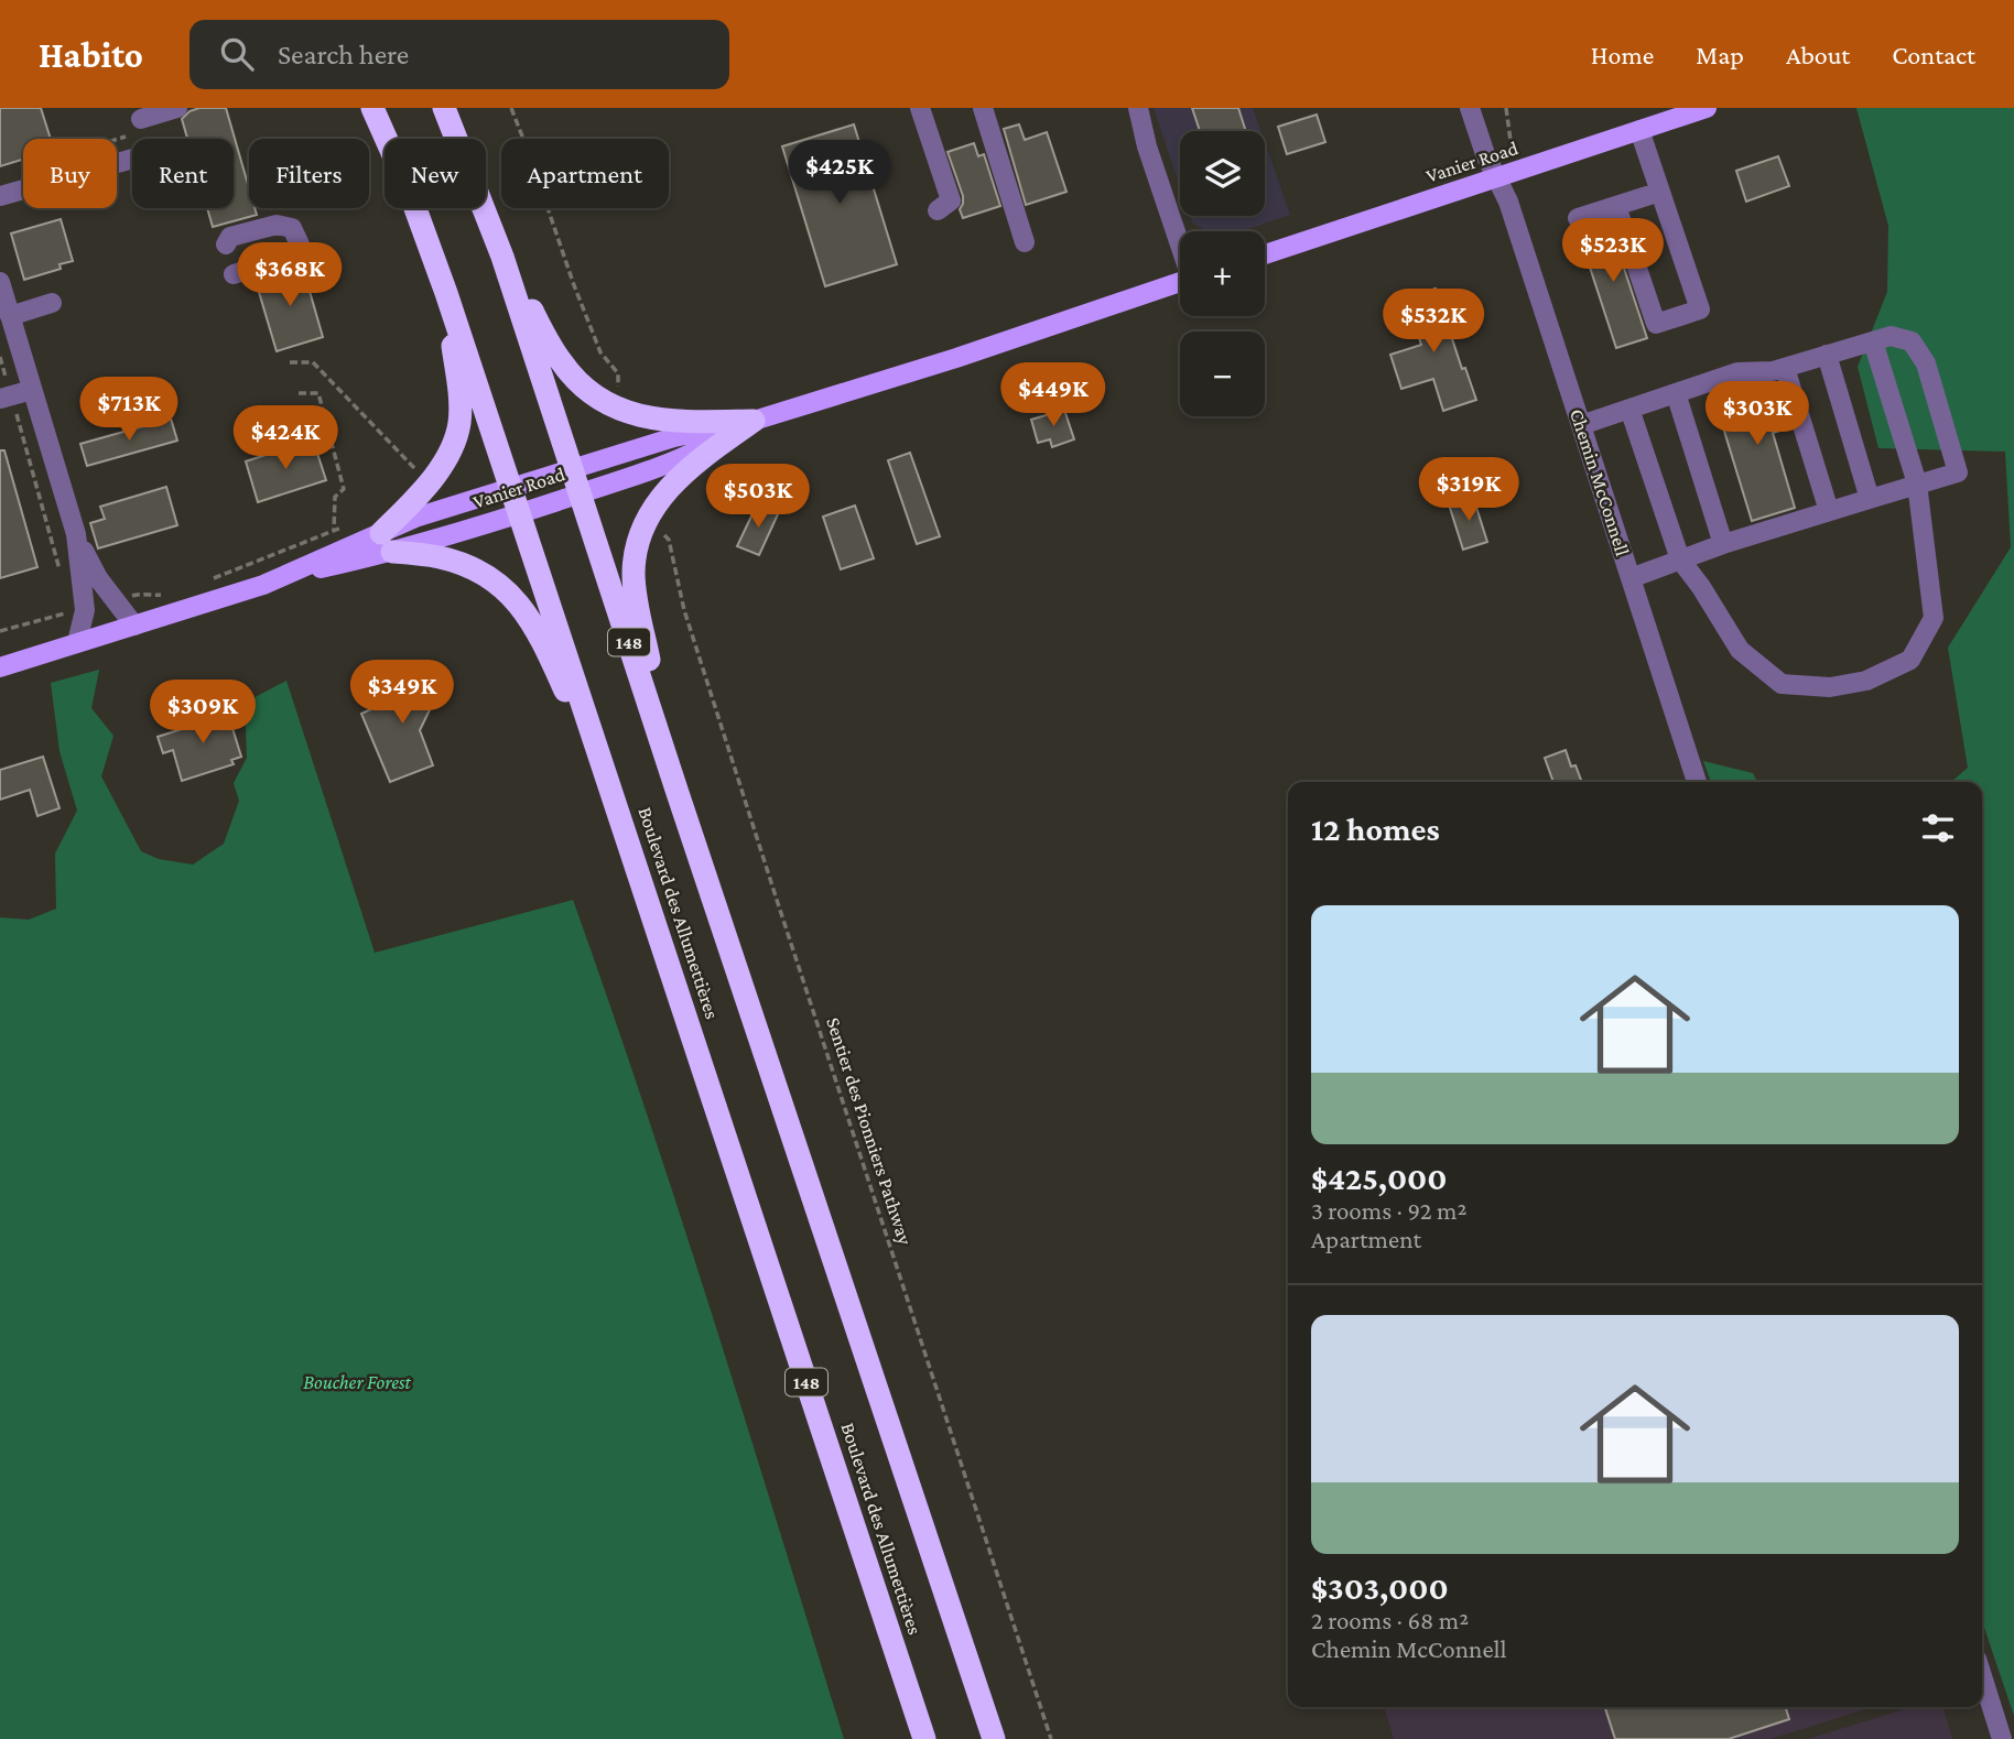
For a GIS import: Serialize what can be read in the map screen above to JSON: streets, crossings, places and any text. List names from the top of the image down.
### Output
{
  "streets": {
    "highway": ["148", "Boulevard des Allumettières"],
    "main road": ["Vanier Road"],
    "street": ["Chemin McConnell"],
    "path": ["Sentier des Pionniers Pathway"]
  },
  "crossings": [
    ["Vanier Road", "Chemin McConnell"],
    ["Vanier Road", "Boulevard des Allumettières"]
  ],
  "parks": ["Boucher Forest"],
  "page": {
    "header": "Habito",
    "search": "Search here",
    "nav": [
      "Home",
      "Map",
      "About",
      "Contact"
    ],
    "map_buttons": ["+", "−"],
    "chip": [
      "Buy",
      "Rent",
      "Filters",
      "New",
      "Apartment"
    ],
    "price": [
      "$425K",
      "$523K",
      "$368K",
      "$532K",
      "$449K",
      "$713K",
      "$303K",
      "$424K",
      "$319K",
      "$503K",
      "$349K",
      "$309K"
    ],
    "heading": "12 homes",
    "list": [
      {
        "name": "$425,000",
        "note": "3 rooms · 92 m² · Apartment"
      },
      {
        "name": "$303,000",
        "note": "2 rooms · 68 m² · Chemin McConnell"
      }
    ]
  }
}
